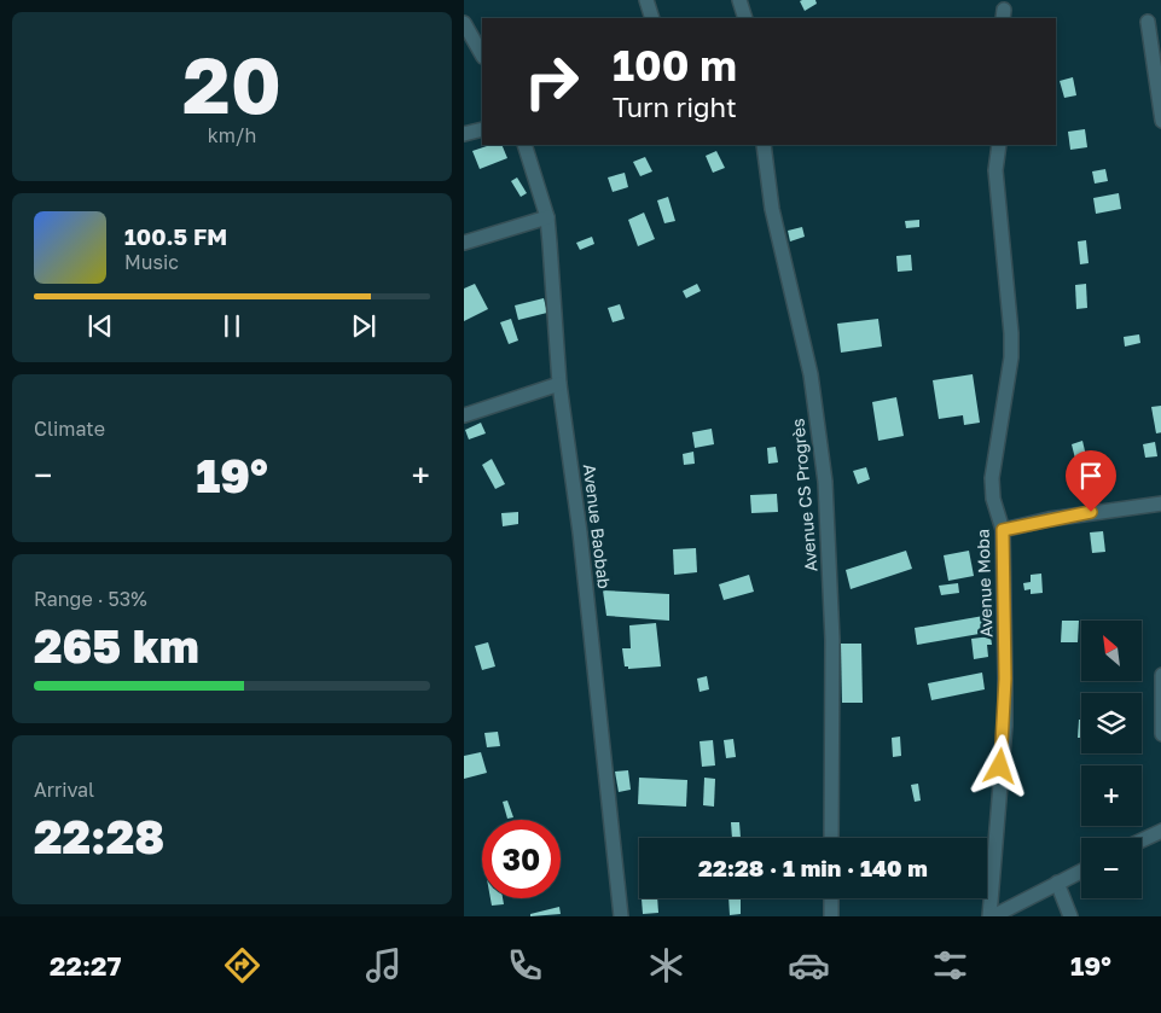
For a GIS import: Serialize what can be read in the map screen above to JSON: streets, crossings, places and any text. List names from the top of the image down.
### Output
{
  "streets": {
    "street": ["Avenue CS Progrès", "Avenue Baobab", "Avenue Moba"]
  },
  "north": "top left",
  "page": {
    "tile": [
      ["20", "km/h"],
      "Climate",
      ["Range · 53%", "265 km"],
      ["Arrival", "22:28"]
    ],
    "turn": ["100 m", "Turn right"],
    "song": ["100.5 FM", "Music"],
    "heat": ["−", "19°", "+"],
    "map_buttons": ["+", "−"],
    "limit": "30",
    "trip": "22:28 · 1 min · 140 m",
    "tabs": ["22:27", "19°"]
  }
}
